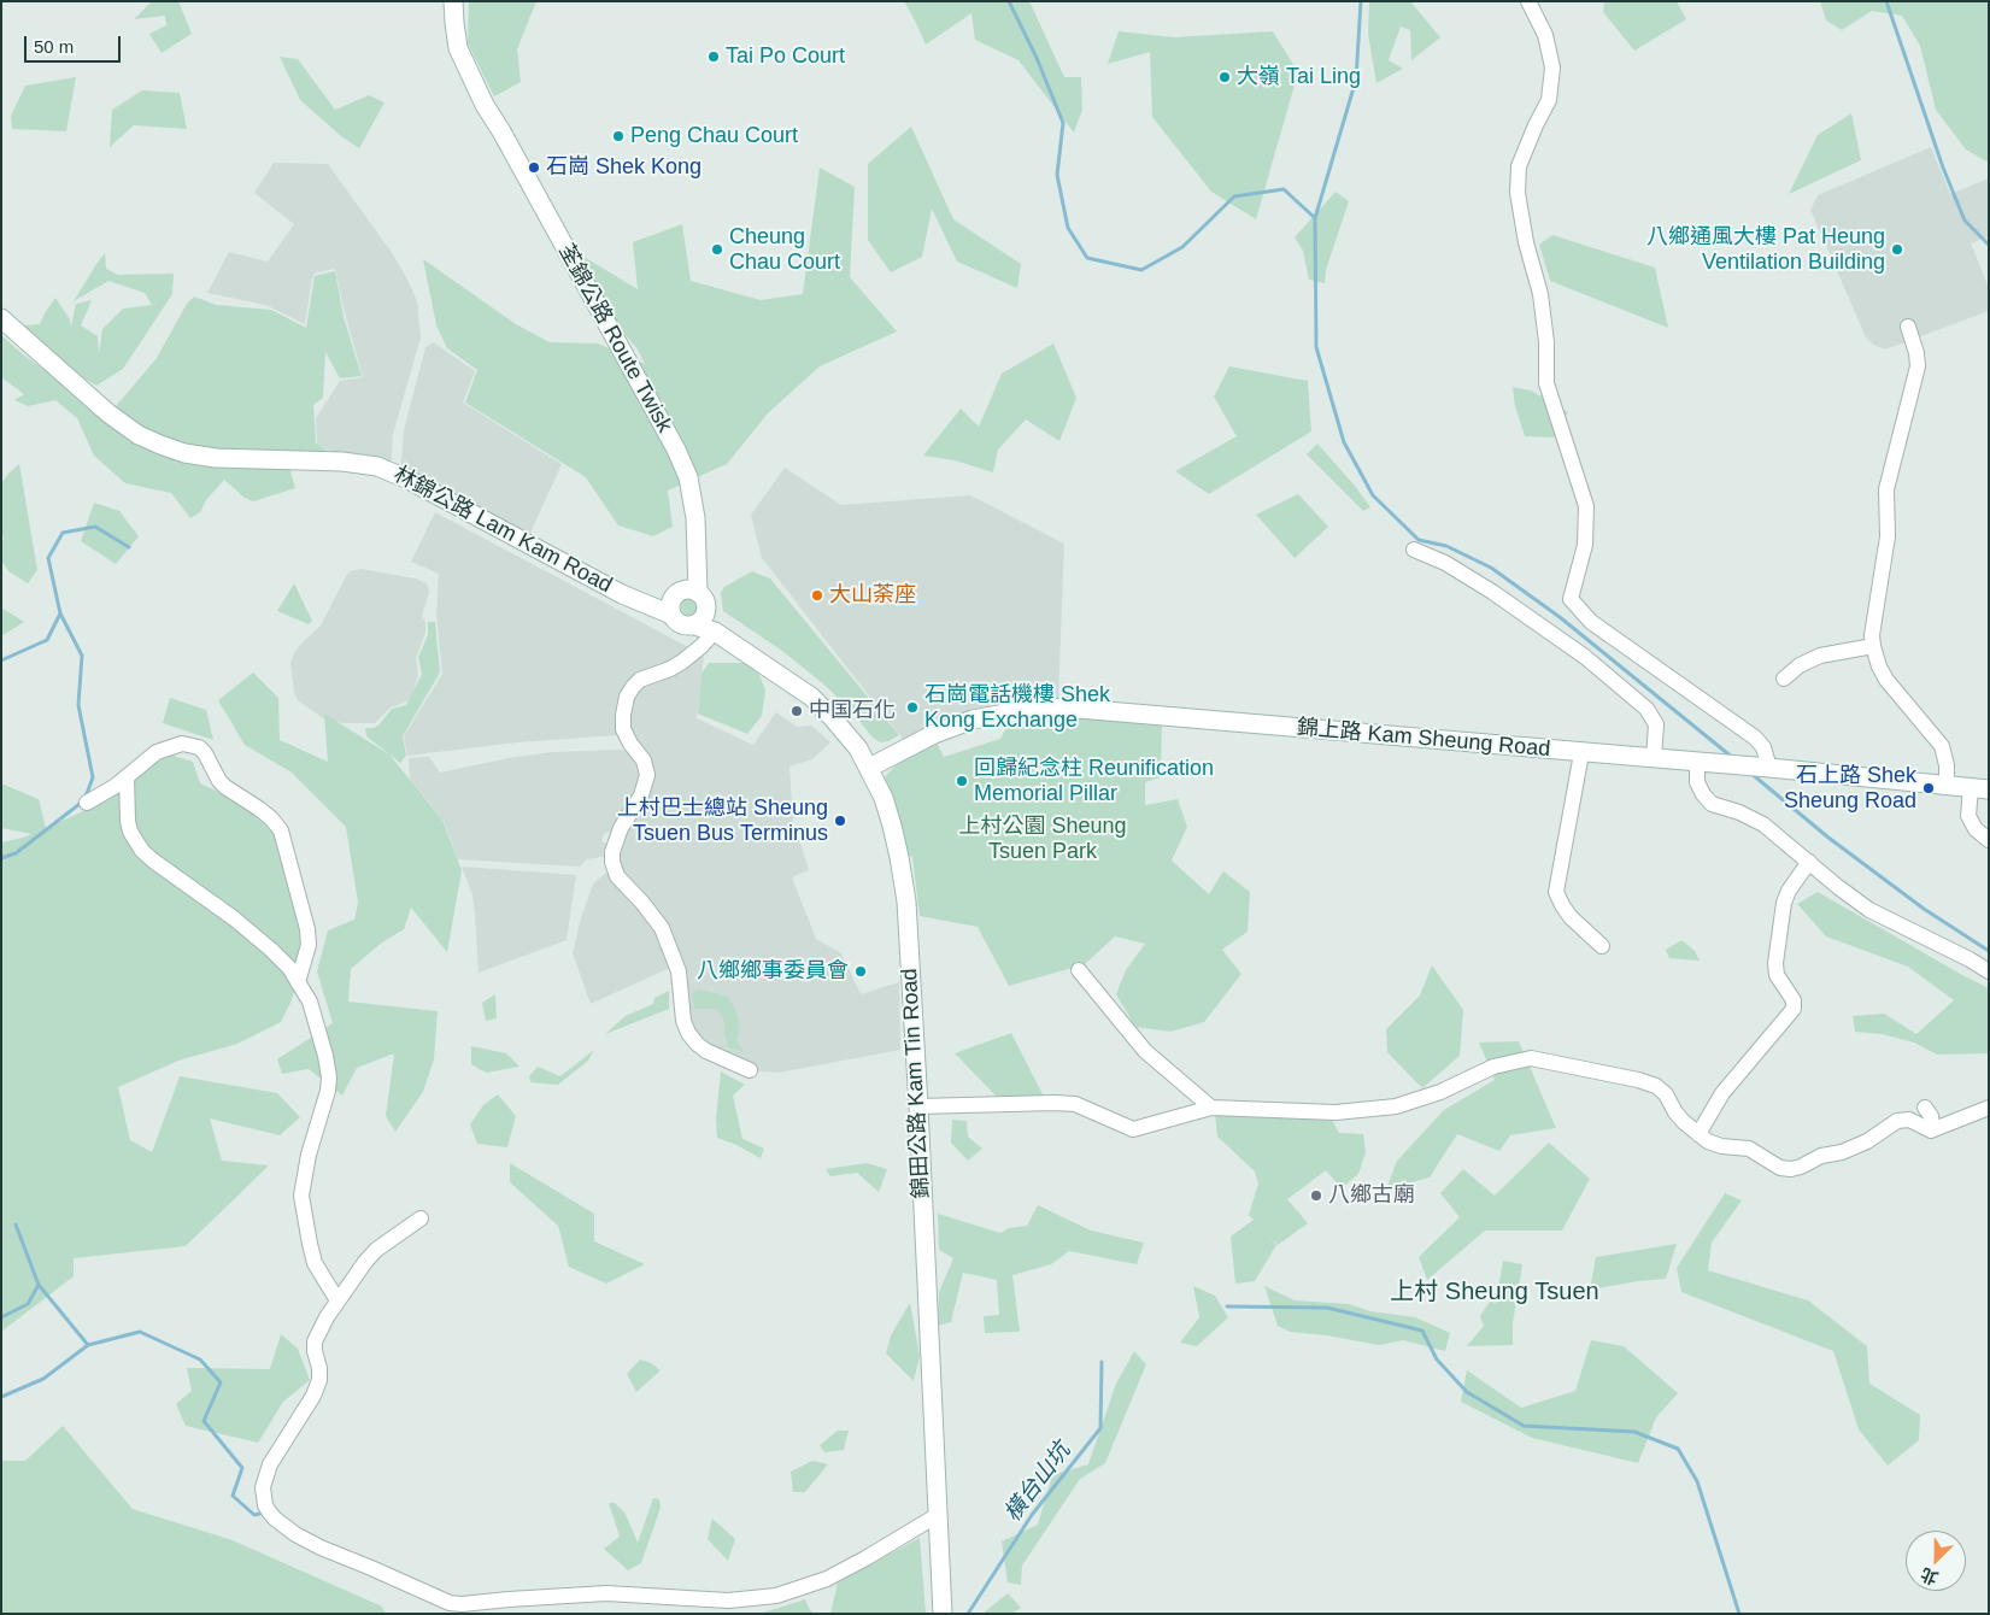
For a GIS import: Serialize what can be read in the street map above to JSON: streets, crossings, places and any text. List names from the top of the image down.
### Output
{
  "streets": {
    "main road": [
      "荃錦公路 Route Twisk",
      "林錦公路 Lam Kam Road",
      "錦上路 Kam Sheung Road",
      "錦田公路 Kam Tin Road"
    ]
  },
  "crossings": [
    ["荃錦公路 Route Twisk", "林錦公路 Lam Kam Road"],
    ["荃錦公路 Route Twisk", "錦田公路 Kam Tin Road"],
    ["林錦公路 Lam Kam Road", "錦田公路 Kam Tin Road"],
    ["錦上路 Kam Sheung Road", "錦田公路 Kam Tin Road"]
  ],
  "districts": ["上村 Sheung Tsuen"],
  "water": ["橫台山坑"],
  "parks": ["上村公園 Sheung Tsuen Park"],
  "places": [
    "Tai Po Court",
    "大嶺 Tai Ling",
    "Peng Chau Court",
    "石崗 Shek Kong",
    "Cheung Chau Court",
    "八鄉通風大樓 Pat Heung Ventilation Building",
    "大山荼座",
    "石崗電話機樓 Shek Kong Exchange",
    "中国石化",
    "回歸紀念柱 Reunification Memorial Pillar",
    "石上路 Shek Sheung Road",
    "上村巴士總站 Sheung Tsuen Bus Terminus",
    "八鄉鄉事委員會",
    "八鄉古廟"
  ],
  "scale_bar": "50 m",
  "north": "bottom left"
}
